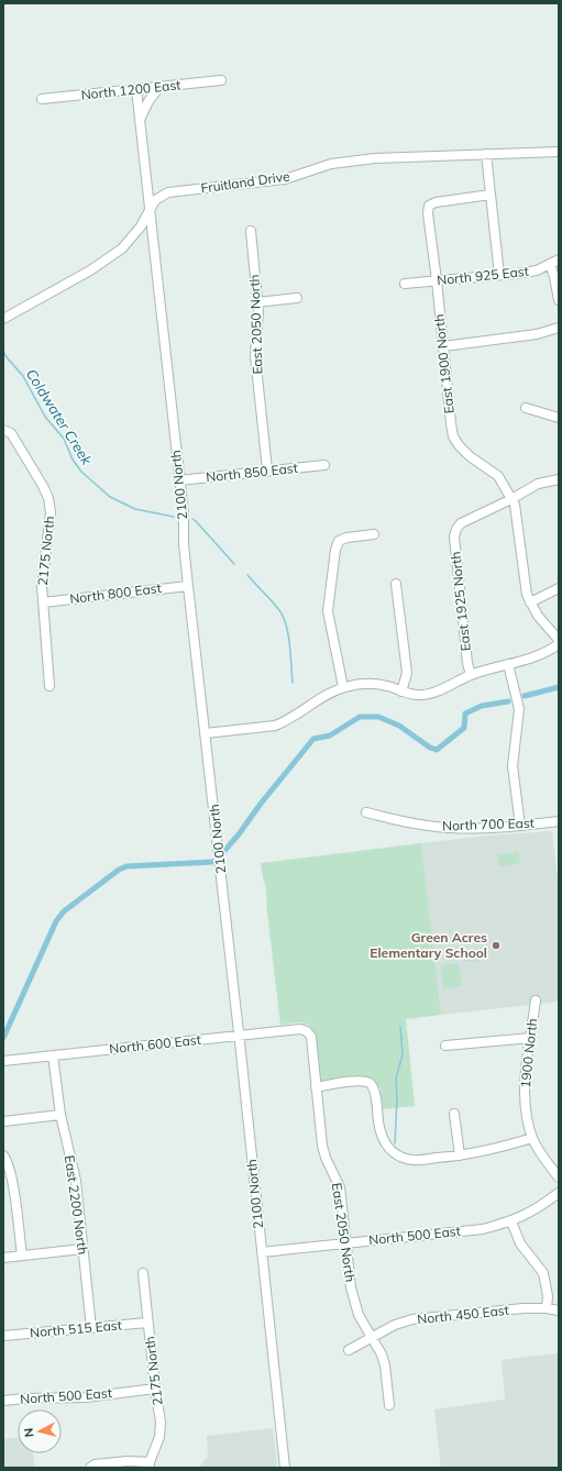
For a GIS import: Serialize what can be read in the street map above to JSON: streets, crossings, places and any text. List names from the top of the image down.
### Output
{
  "streets": {
    "street": [
      "North 1200 East",
      "Fruitland Drive",
      "North 925 East",
      "East 2050 North",
      "East 1900 North",
      "North 850 East",
      "2100 North",
      "2175 North",
      "North 800 East",
      "East 1925 North",
      "North 700 East",
      "North 600 East",
      "1900 North",
      "East 2200 North",
      "North 500 East",
      "North 450 East",
      "North 515 East"
    ]
  },
  "crossings": [
    ["North 1200 East", "2100 North"],
    ["Fruitland Drive", "2100 North"],
    ["North 925 East", "East 1900 North"],
    ["East 2050 North", "North 850 East"],
    ["East 2050 North", "North 600 East"],
    ["East 2050 North", "North 500 East"],
    ["East 2050 North", "North 450 East"],
    ["East 1900 North", "East 1925 North"],
    ["North 850 East", "2100 North"],
    ["2100 North", "North 800 East"],
    ["2100 North", "North 600 East"],
    ["2100 North", "North 500 East"],
    ["2175 North", "North 800 East"],
    ["2175 North", "North 500 East"],
    ["2175 North", "North 515 East"],
    ["North 600 East", "East 2200 North"],
    ["East 2200 North", "North 515 East"]
  ],
  "water": ["Coldwater Creek"],
  "places": ["Green Acres Elementary School"],
  "north": "left"
}
